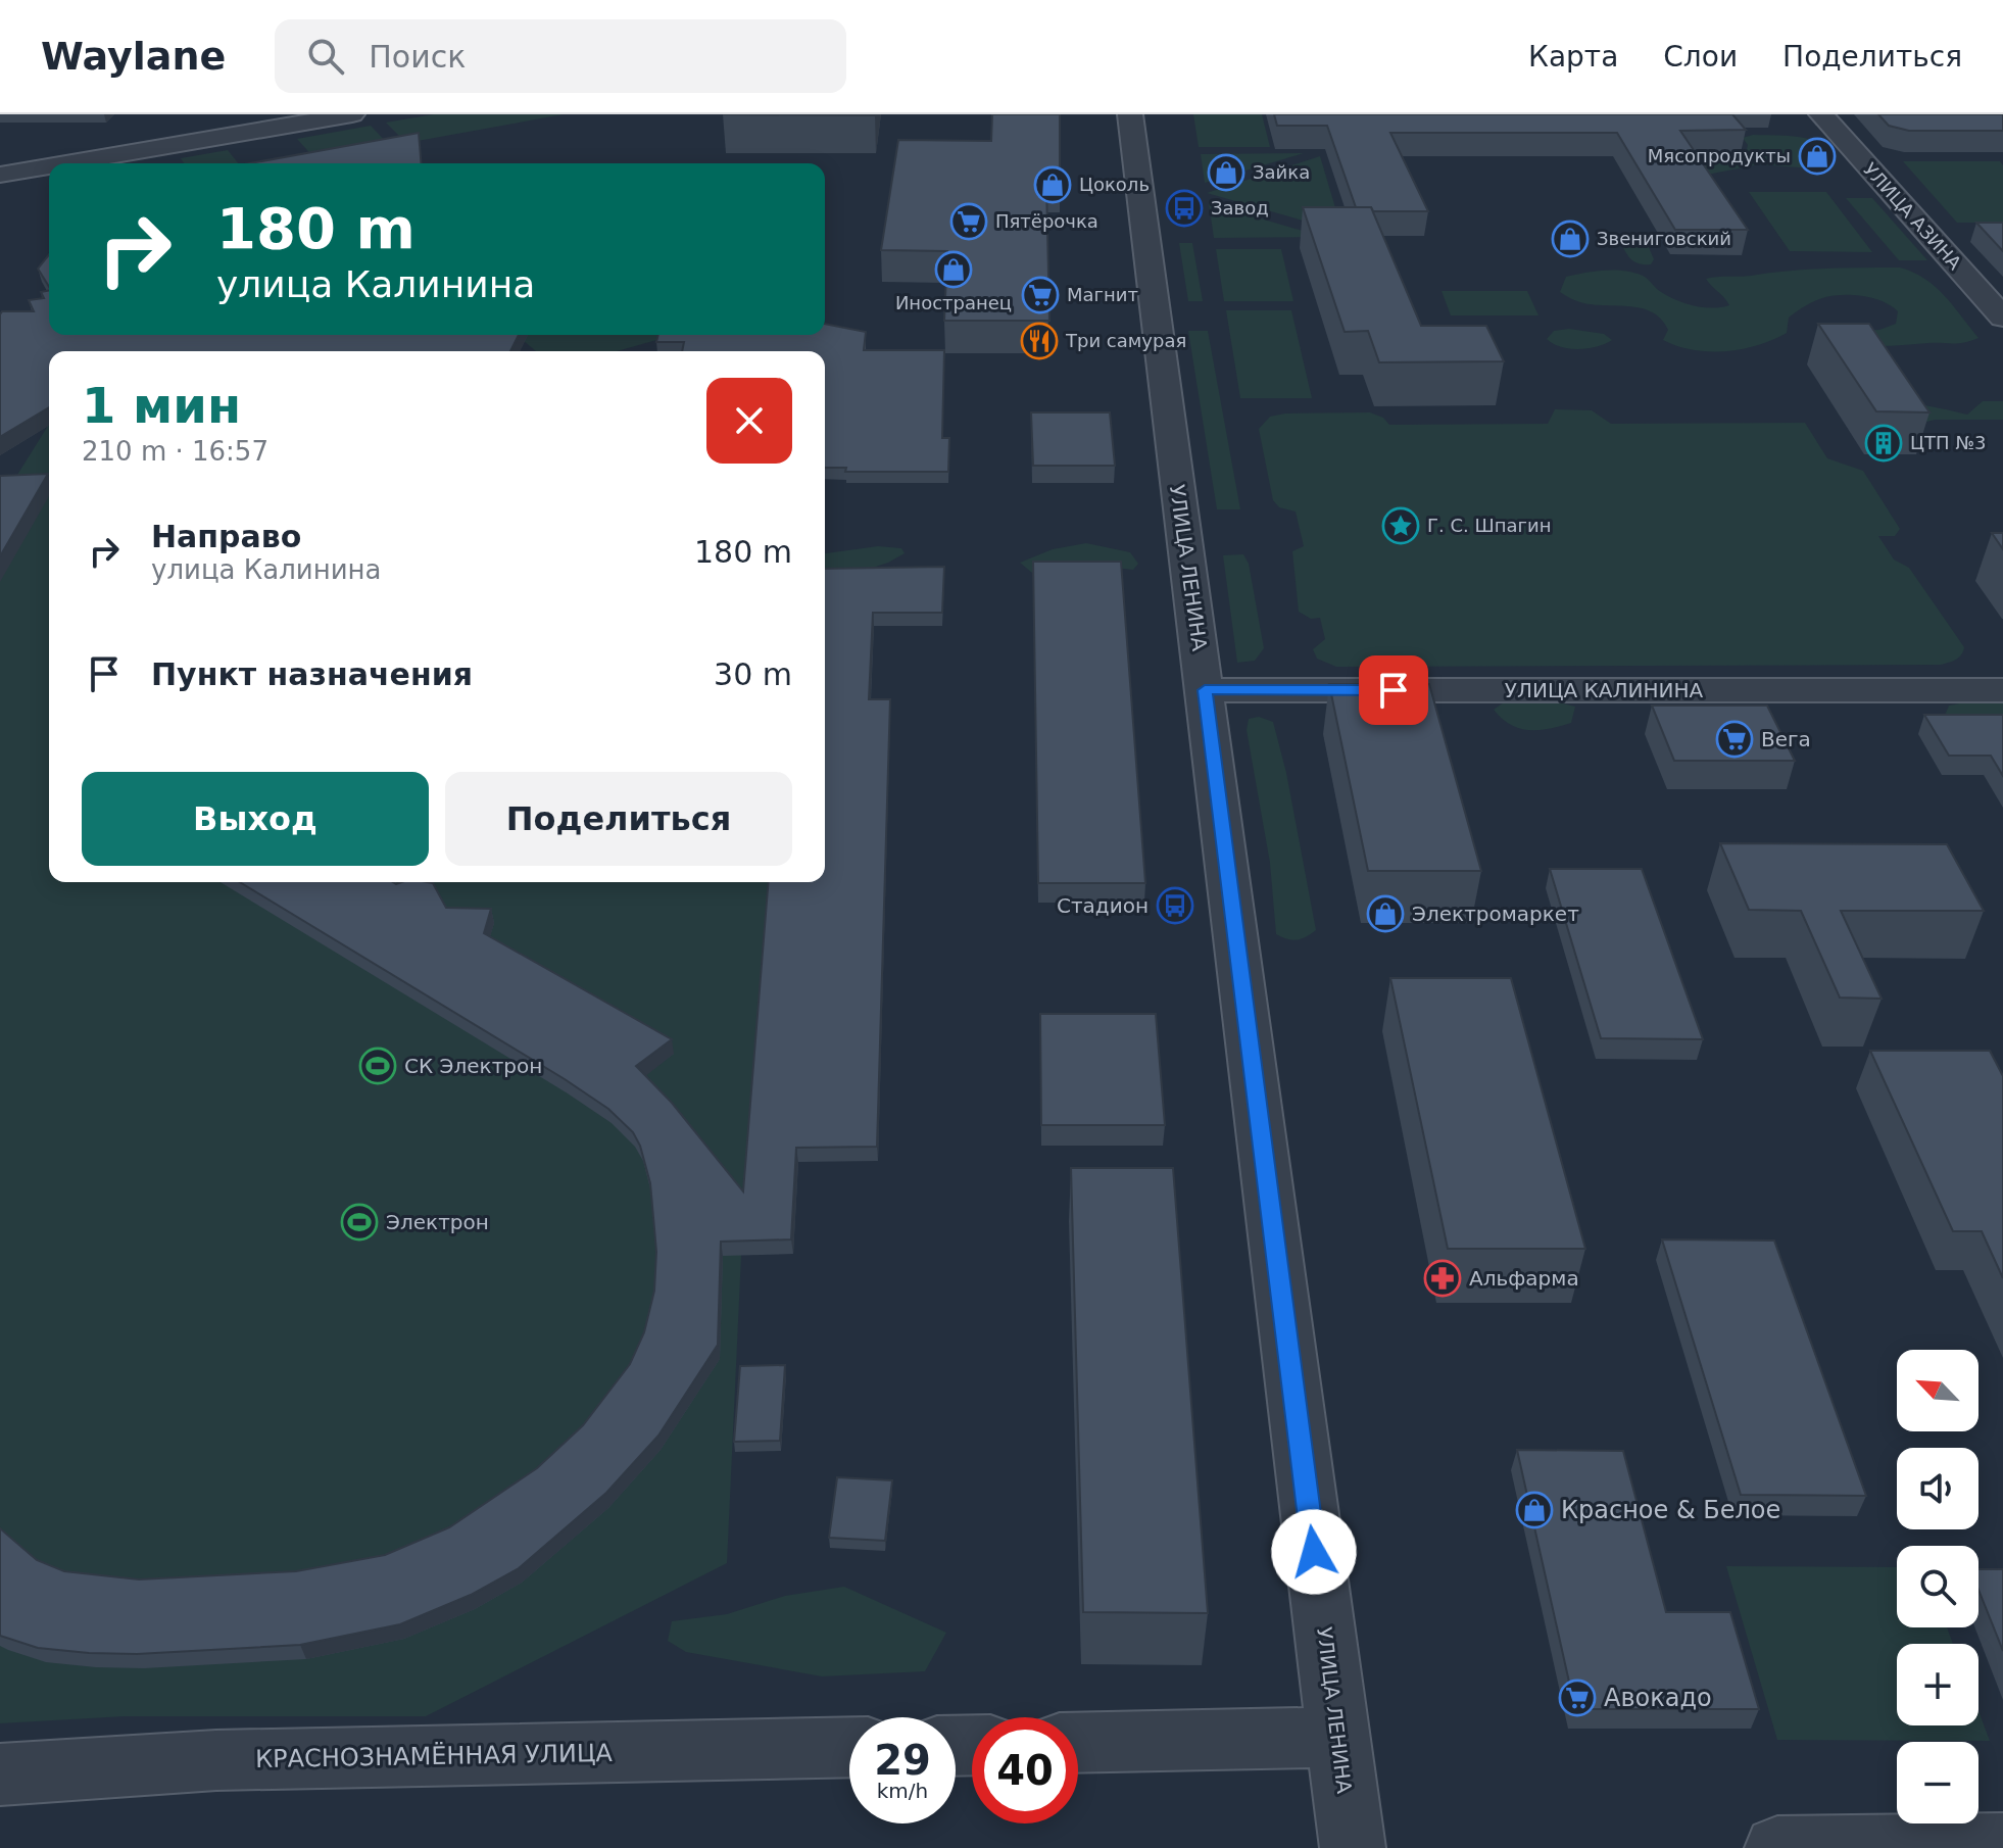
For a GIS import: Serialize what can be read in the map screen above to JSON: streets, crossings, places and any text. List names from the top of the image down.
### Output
{
  "streets": {
    "street": [
      "УЛИЦА АЗИНА",
      "УЛИЦА ЛЕНИНА",
      "УЛИЦА КАЛИНИНА",
      "КРАСНОЗНАМЁННАЯ УЛИЦА"
    ]
  },
  "crossings": [
    ["УЛИЦА ЛЕНИНА", "УЛИЦА КАЛИНИНА"]
  ],
  "places": {
    "shop": [
      "Мясопродукты",
      "Зайка",
      "Цоколь",
      "Звениговский",
      "Иностранец",
      "Электромаркет",
      "Красное & Белое"
    ],
    "bus stop": ["Завод", "Стадион"],
    "supermarket": [
      "Пятёрочка",
      "Магнит",
      "Вега",
      "Авокадо"
    ],
    "restaurant": ["Три самурая"],
    "building": ["ЦТП №3"],
    "place": ["Г. С. Шпагин"],
    "sports": ["СК Электрон", "Электрон"],
    "pharmacy": ["Альфарма"]
  },
  "north": "top left",
  "page": {
    "header": "Waylane",
    "search": "Поиск",
    "nav": ["Карта", "Слои", "Поделиться"],
    "turn": ["180 m", "улица Калинина"],
    "heading": ["1 мин", "210 m · 16:57"],
    "list": [
      {
        "name": "Направо",
        "note": "улица Калинина",
        "value": "180 m"
      },
      {
        "name": "Пункт назначения",
        "value": "30 m"
      }
    ],
    "buttons": ["Выход", "Поделиться"],
    "map_buttons": ["+", "−"],
    "speed": "29 km/h",
    "limit": "40"
  }
}
